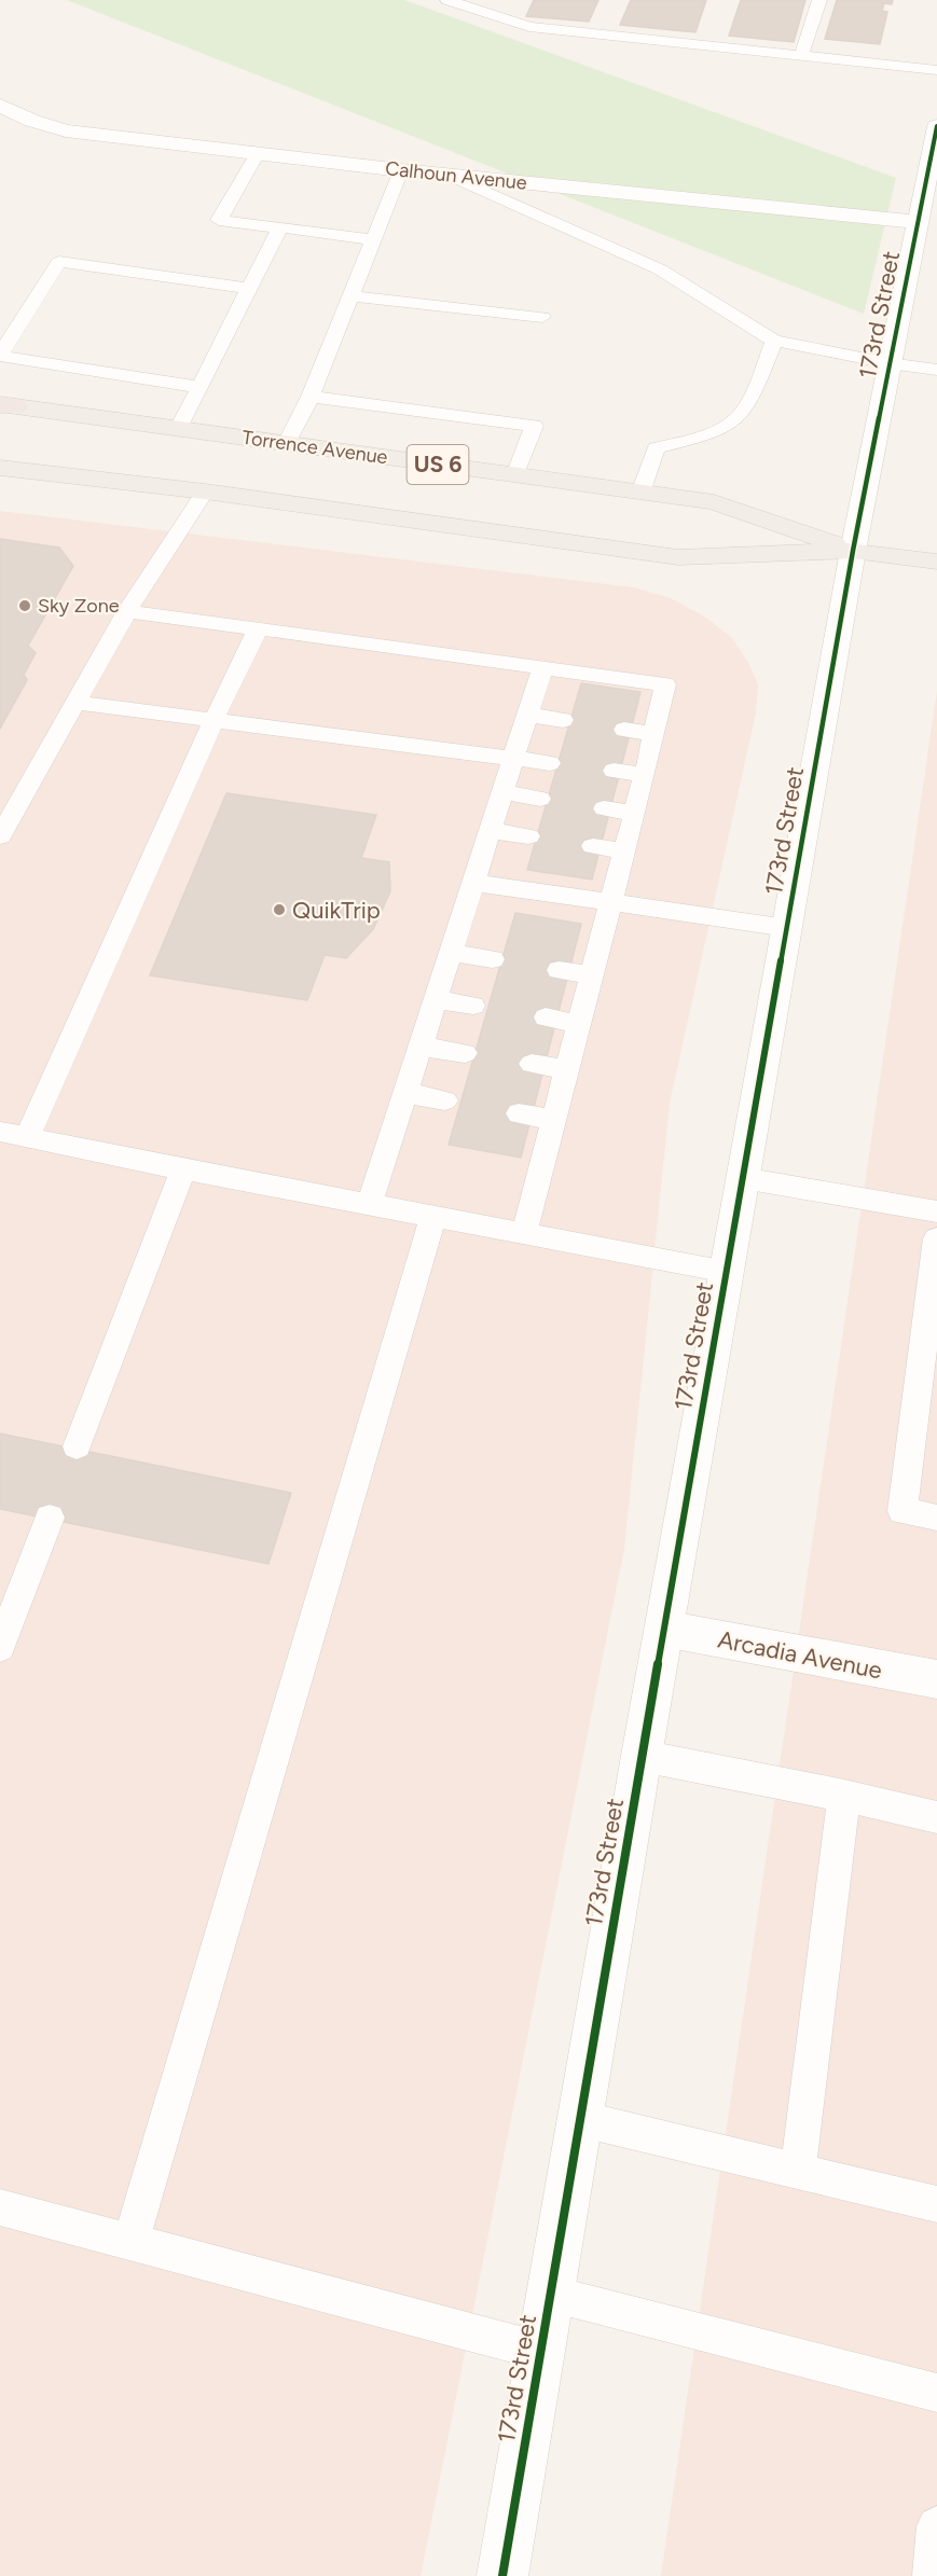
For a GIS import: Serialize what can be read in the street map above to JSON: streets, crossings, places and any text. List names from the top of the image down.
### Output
{
  "streets": {
    "main road": ["Torrence Avenue", "US 6"],
    "street": ["Calhoun Avenue", "173rd Street", "Arcadia Avenue"]
  },
  "crossings": [
    ["Calhoun Avenue", "173rd Street"],
    ["173rd Street", "Torrence Avenue"],
    ["173rd Street", "Arcadia Avenue"]
  ],
  "places": ["Sky Zone", "QuikTrip"]
}
